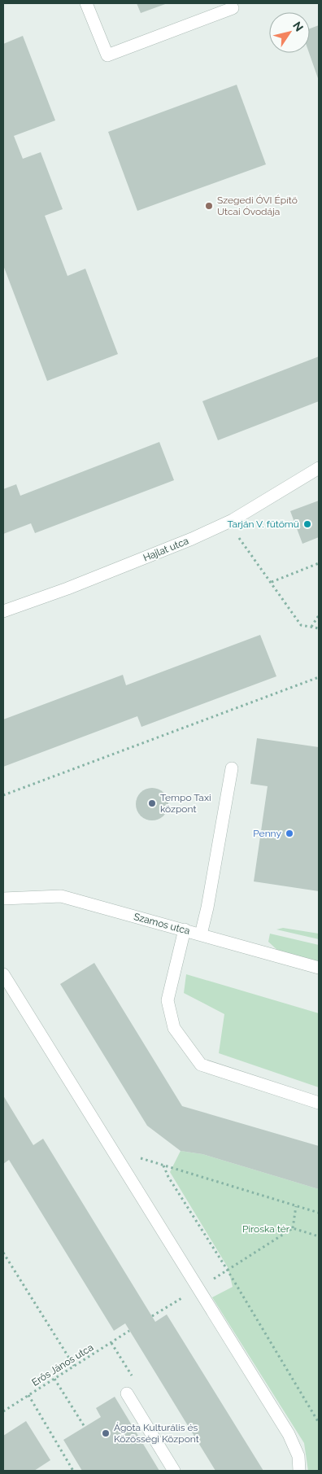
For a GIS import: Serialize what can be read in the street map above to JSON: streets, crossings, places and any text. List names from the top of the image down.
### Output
{
  "streets": {
    "street": ["Hajlat utca", "Szamos utca"],
    "path": ["Erős János utca"]
  },
  "parks": ["Piroska tér"],
  "places": [
    "Szegedi ÓVI Építő Utcai Óvodája",
    "Tarján V. fűtőmű",
    "Tempo Taxi központ",
    "Penny",
    "Ágota Kulturális és Közösségi Központ"
  ],
  "north": "top right"
}
